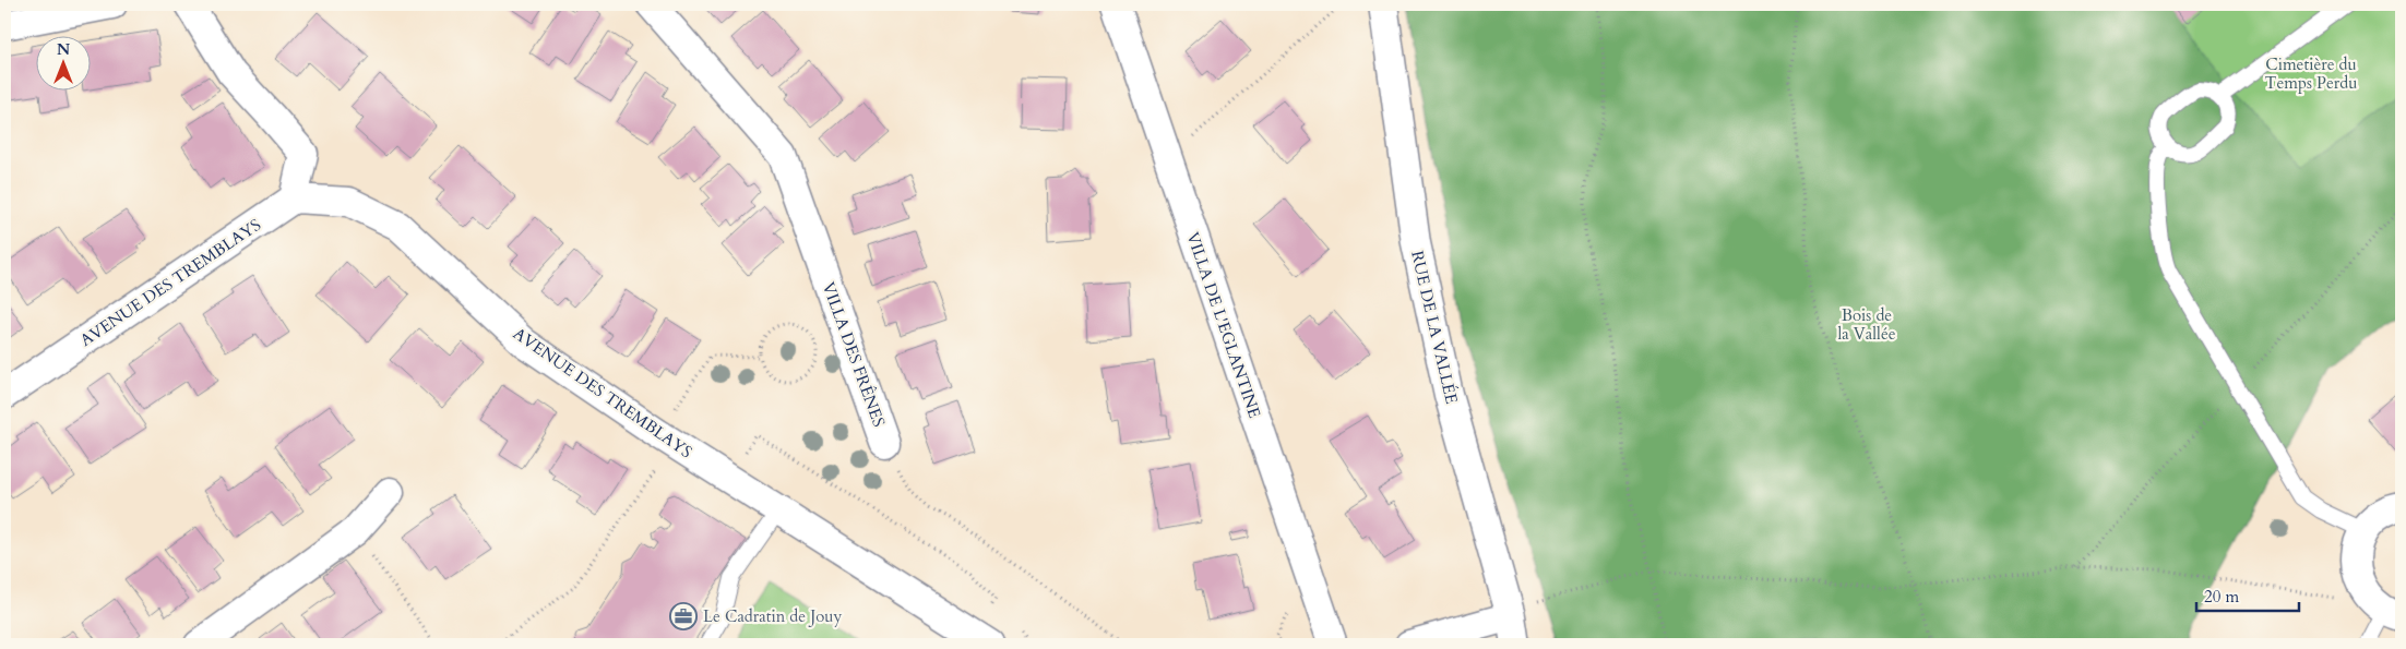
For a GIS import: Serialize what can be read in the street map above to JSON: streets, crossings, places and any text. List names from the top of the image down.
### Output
{
  "streets": {
    "street": [
      "AVENUE DES TREMBLAYS",
      "VILLA DE L'EGLANTINE",
      "RUE DE LA VALLÉE",
      "VILLA DES FRÊNES"
    ]
  },
  "parks": ["Cimetière du Temps Perdu", "Bois de la Vallée"],
  "places": {
    "office": ["Le Cadratin de Jouy"]
  },
  "scale_bar": "20 m",
  "north": "top"
}
